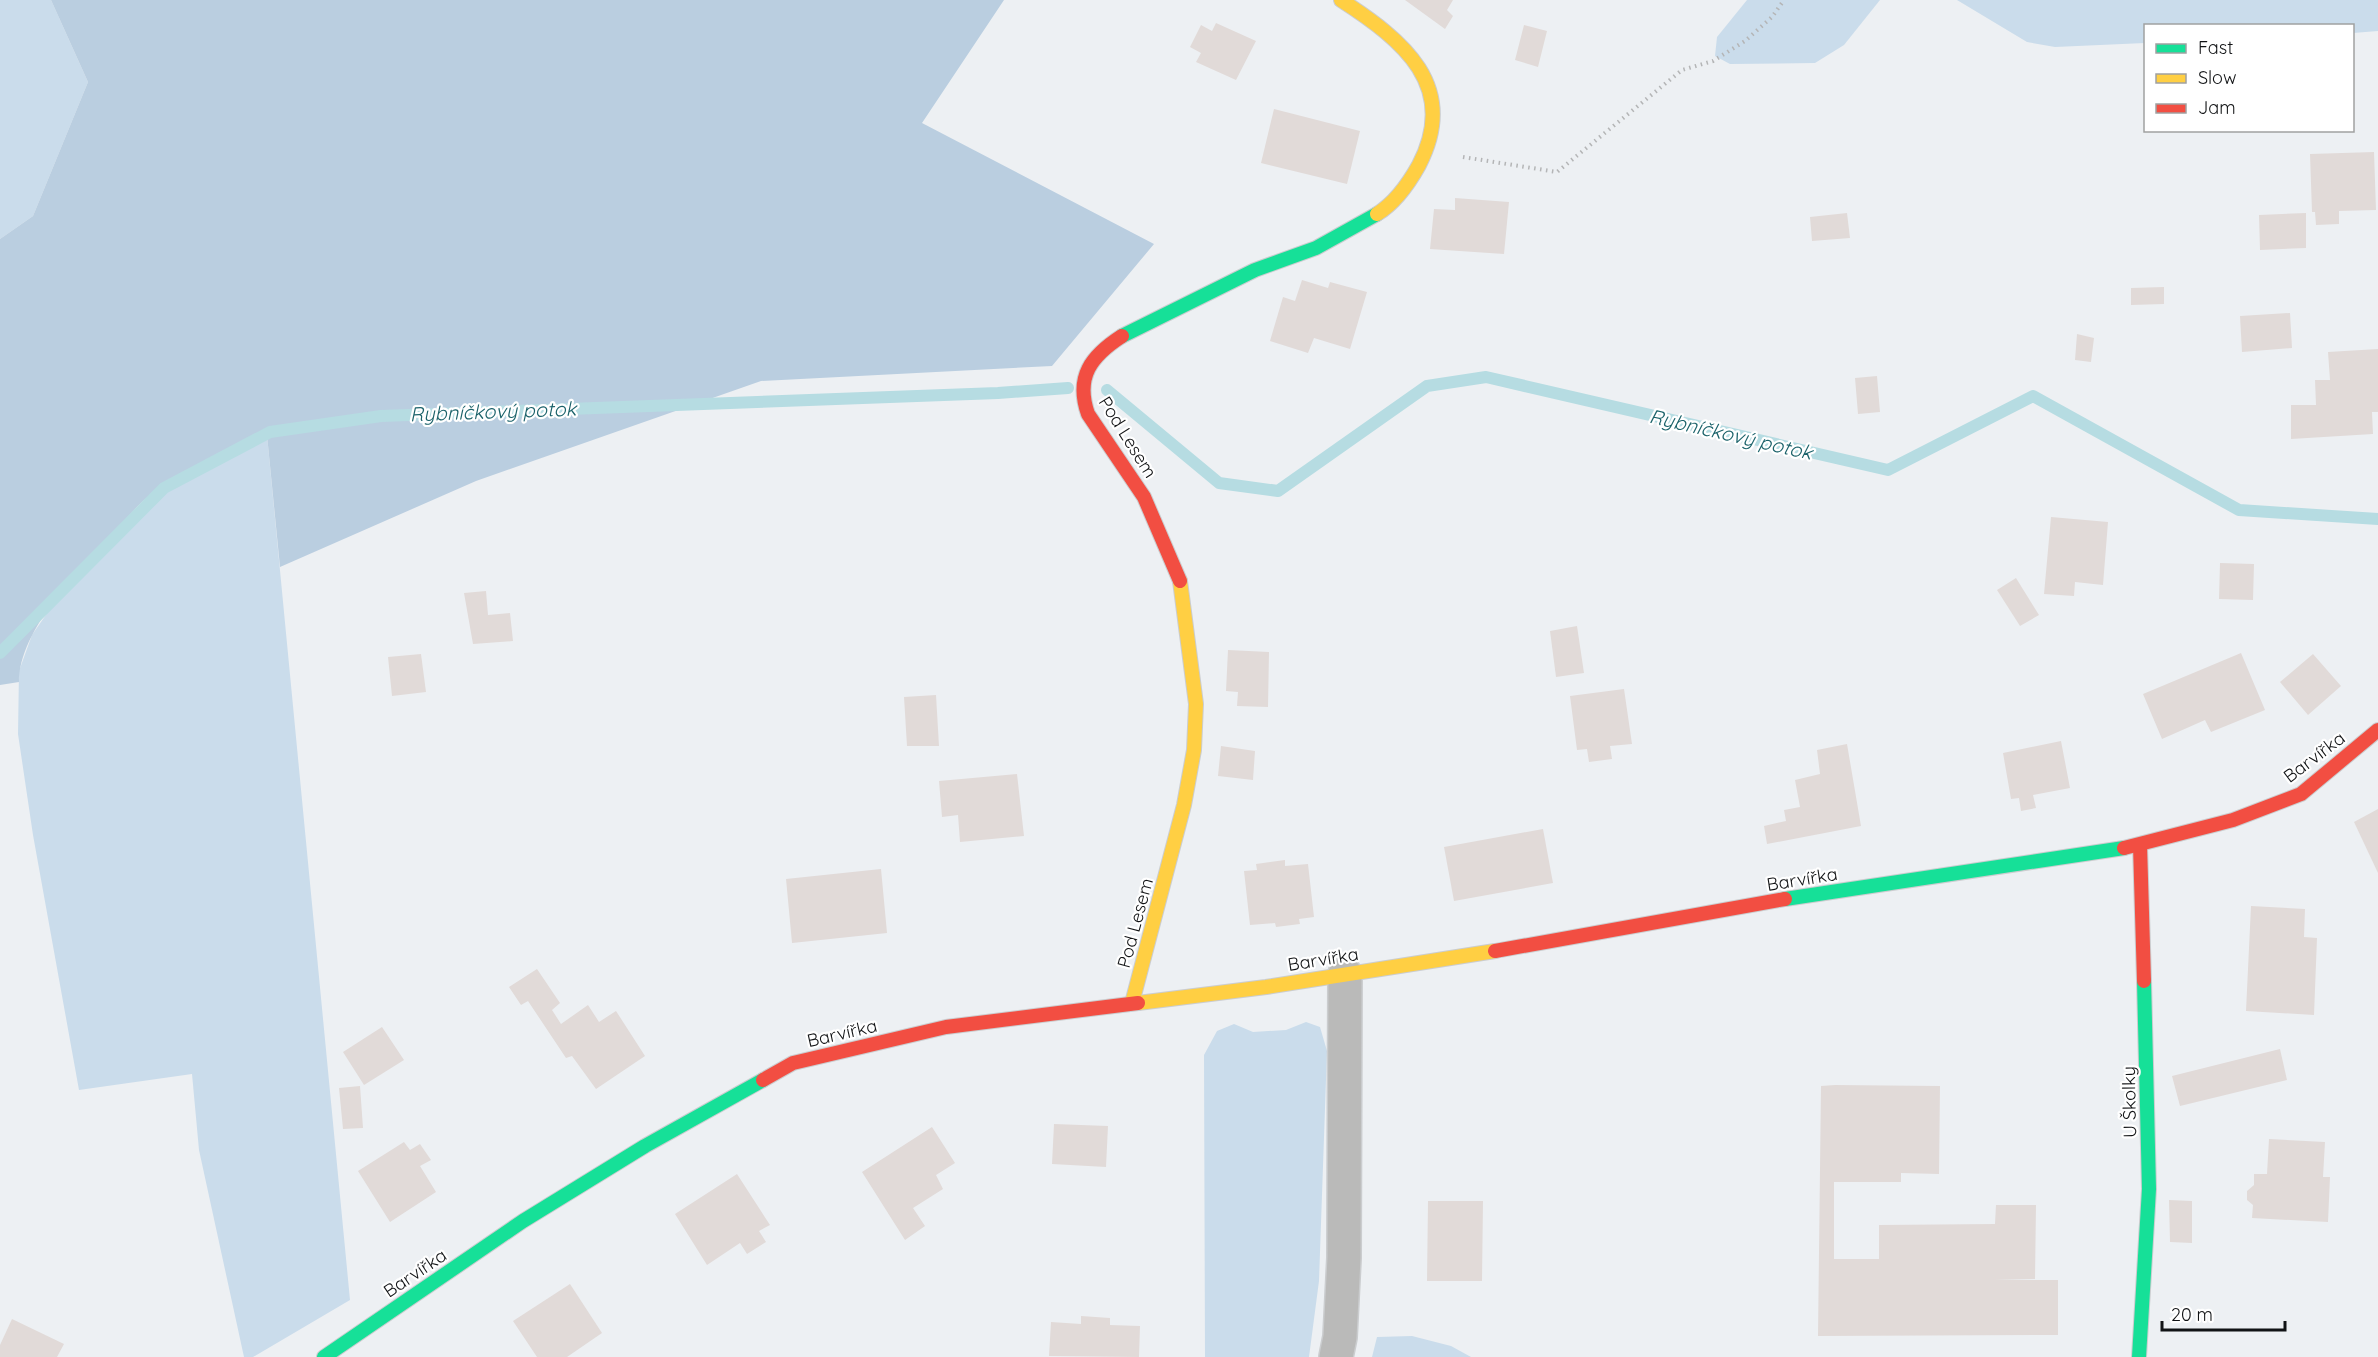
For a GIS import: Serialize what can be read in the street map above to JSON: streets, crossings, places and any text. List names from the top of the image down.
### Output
{
  "streets": {
    "street": ["Pod Lesem", "Barvířka", "U Školky"]
  },
  "crossings": [
    ["Pod Lesem", "Barvířka"],
    ["Barvířka", "U Školky"]
  ],
  "water": ["Rybníčkový potok"],
  "legend": ["Fast", "Slow", "Jam"],
  "scale_bar": "20 m"
}
